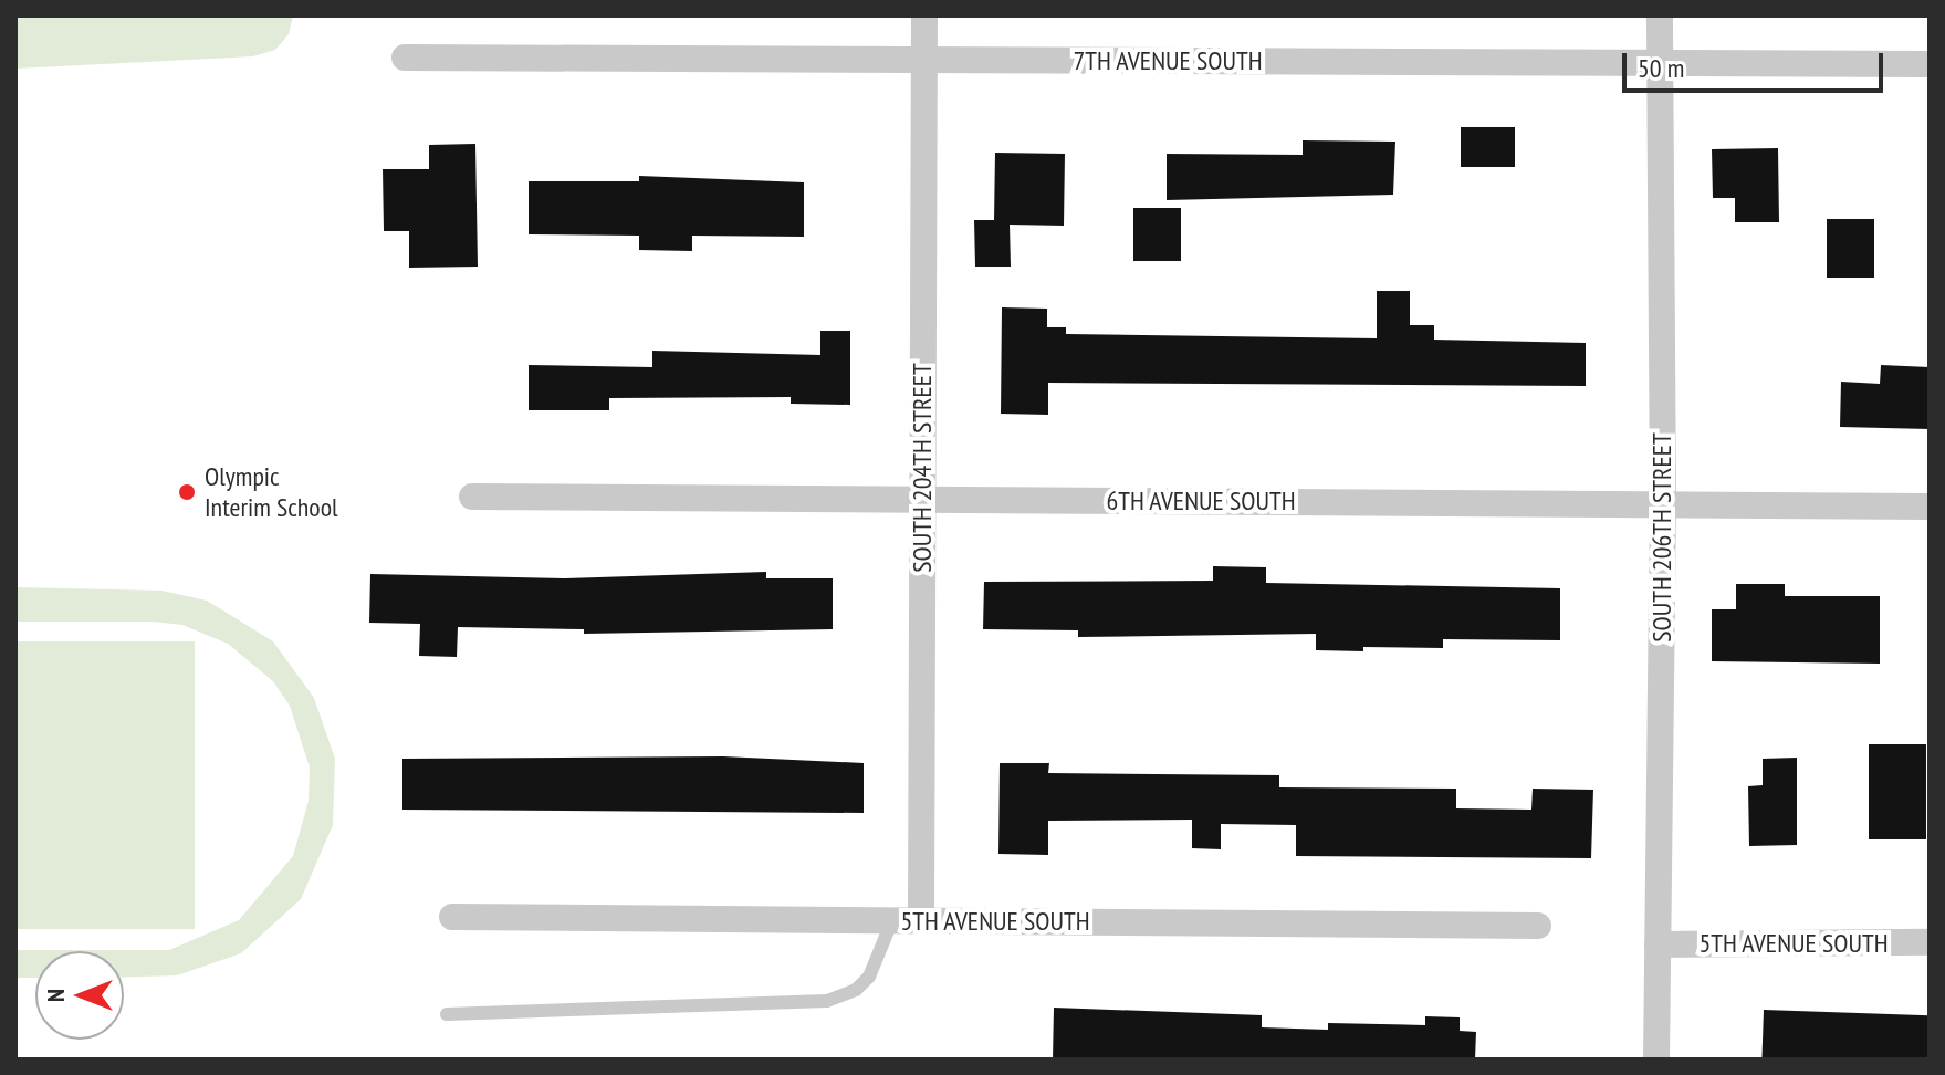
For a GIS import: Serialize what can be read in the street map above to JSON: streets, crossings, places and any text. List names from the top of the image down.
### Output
{
  "streets": {
    "street": [
      "7TH AVENUE SOUTH",
      "SOUTH 204TH STREET",
      "6TH AVENUE SOUTH",
      "SOUTH 206TH STREET",
      "5TH AVENUE SOUTH"
    ]
  },
  "crossings": [
    ["7TH AVENUE SOUTH", "SOUTH 204TH STREET"],
    ["7TH AVENUE SOUTH", "SOUTH 206TH STREET"],
    ["SOUTH 204TH STREET", "6TH AVENUE SOUTH"],
    ["SOUTH 204TH STREET", "5TH AVENUE SOUTH"],
    ["6TH AVENUE SOUTH", "SOUTH 206TH STREET"],
    ["SOUTH 206TH STREET", "5TH AVENUE SOUTH"]
  ],
  "places": ["Olympic Interim School"],
  "scale_bar": "50 m",
  "north": "left"
}
